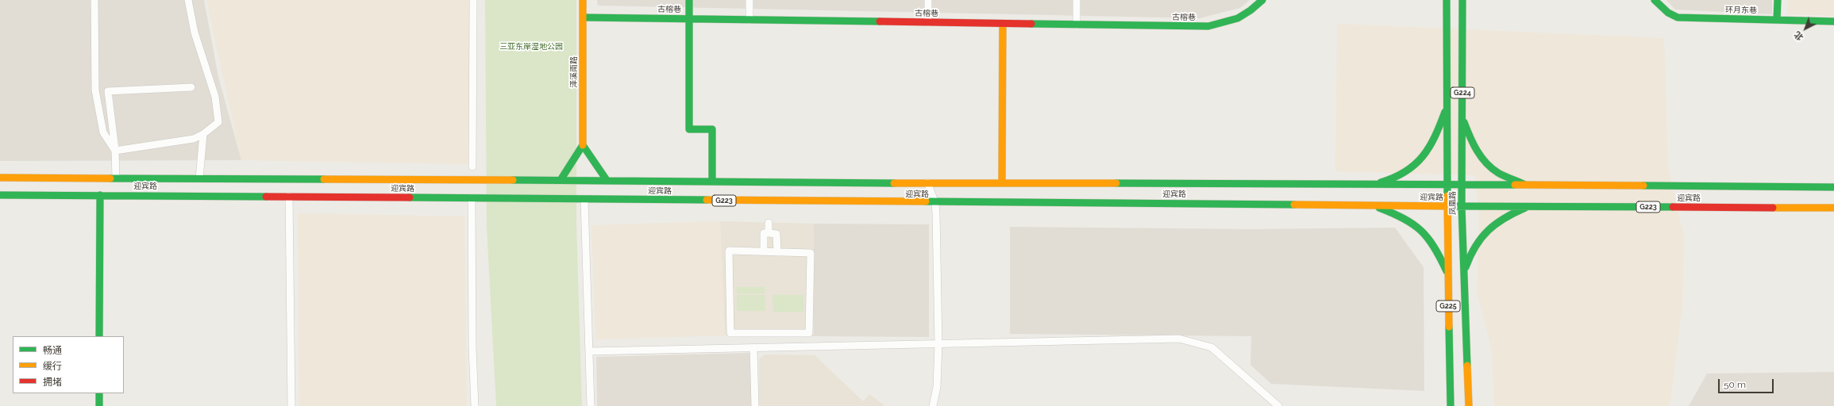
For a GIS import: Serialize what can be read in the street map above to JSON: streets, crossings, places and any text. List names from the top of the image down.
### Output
{
  "streets": {
    "main road": [
      "古榕巷",
      "环月东巷",
      "泽溪南路",
      "G224",
      "迎宾路",
      "G223",
      "凤凰路",
      "G225"
    ]
  },
  "crossings": [
    ["古榕巷", "泽溪南路"],
    ["迎宾路", "凤凰路"]
  ],
  "parks": ["三亚东岸湿地公园"],
  "legend": ["畅通", "缓行", "拥堵"],
  "scale_bar": "50 m",
  "north": "bottom left"
}
